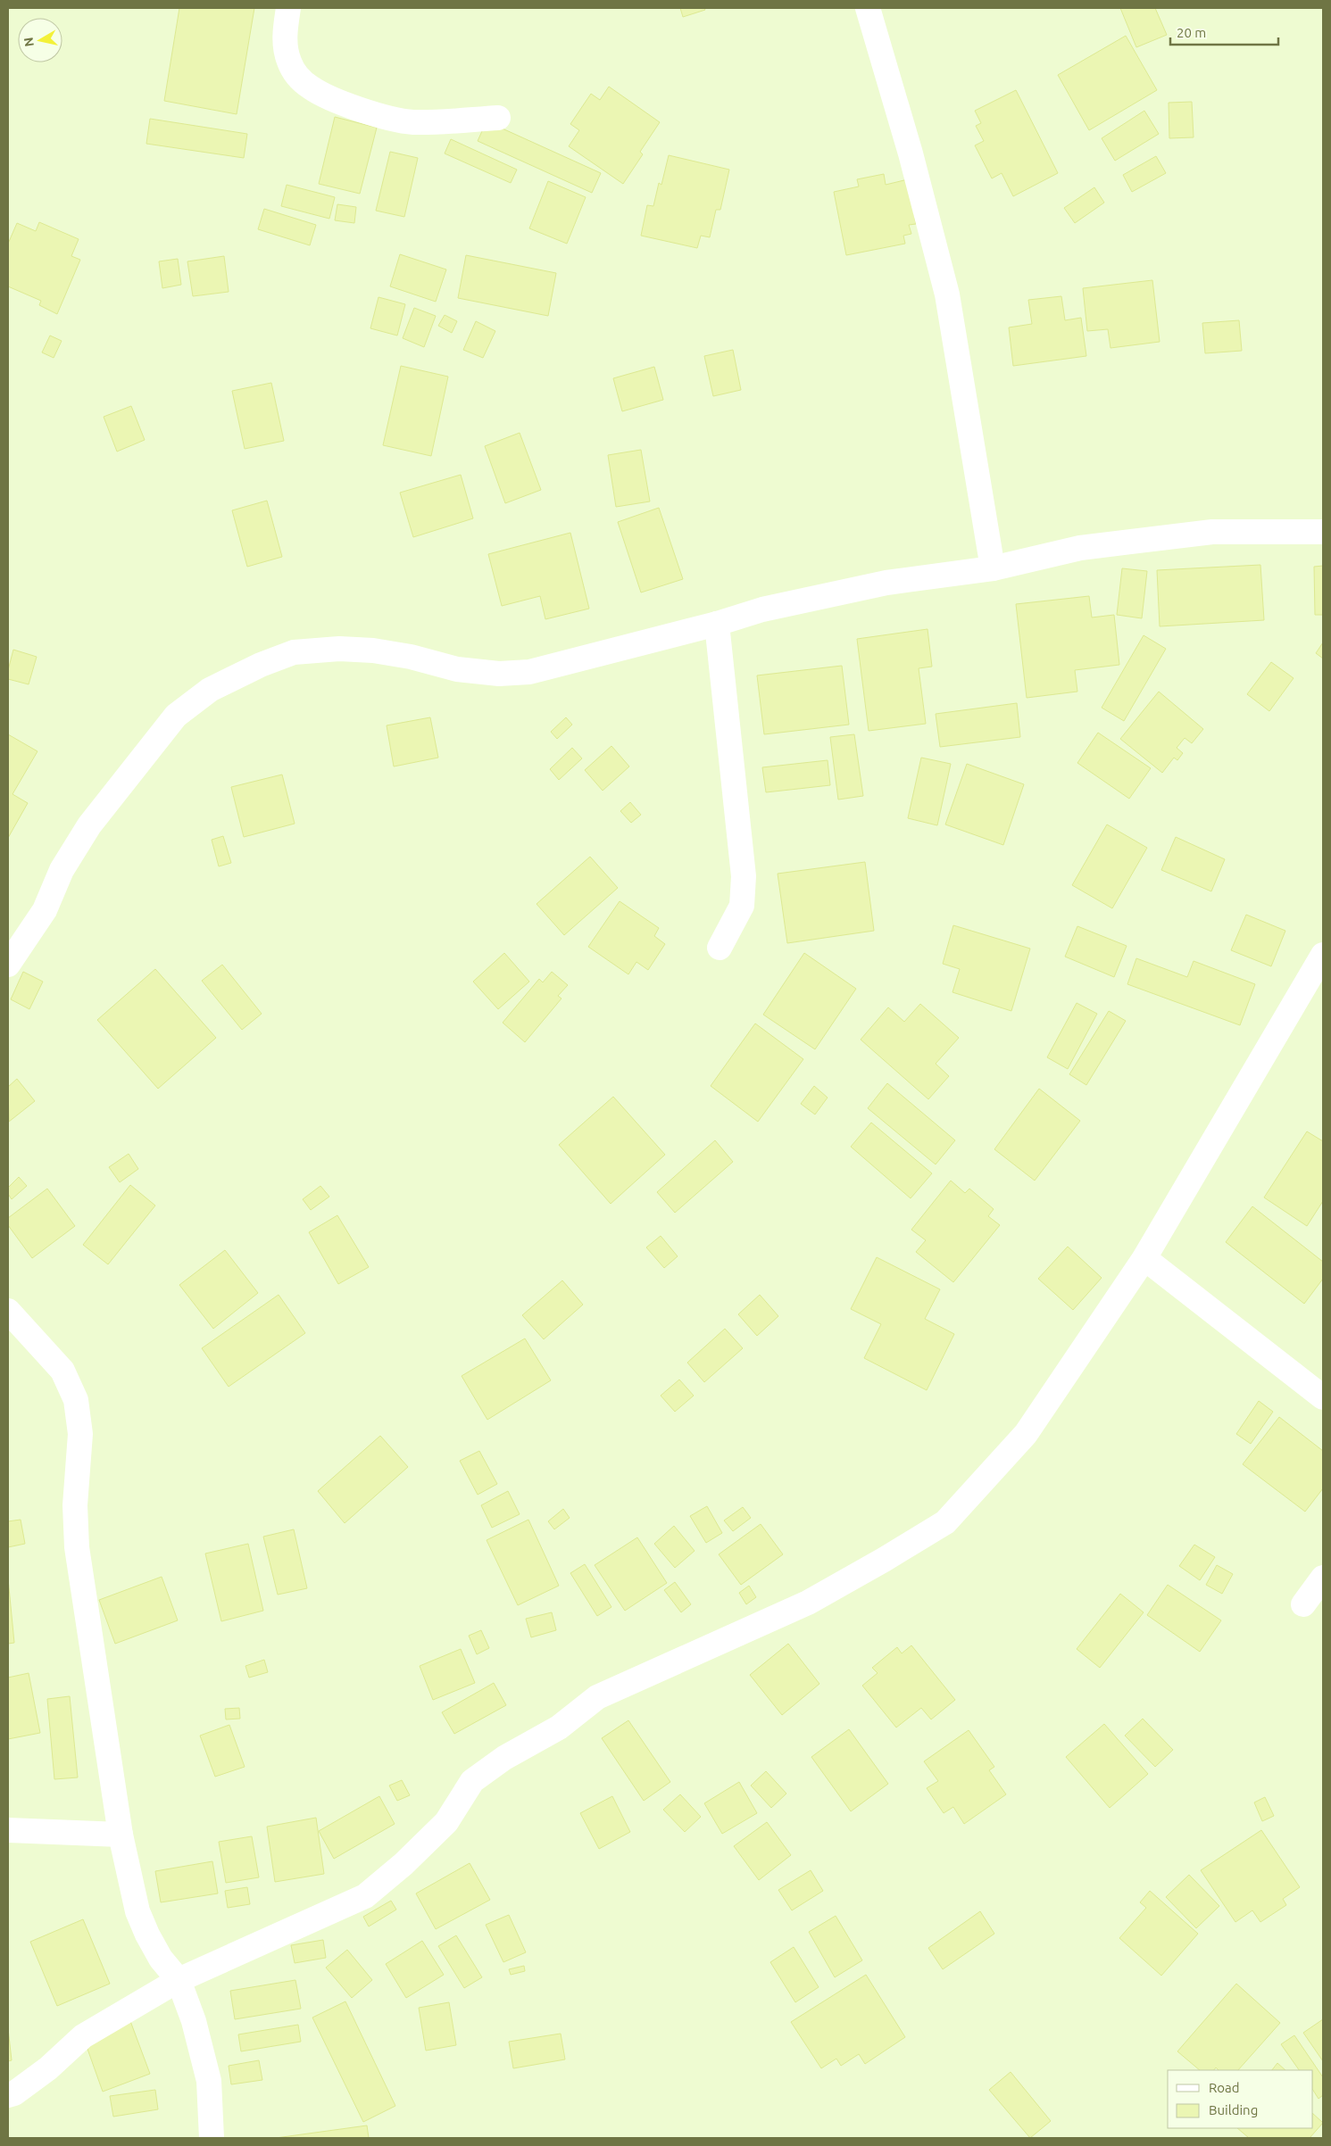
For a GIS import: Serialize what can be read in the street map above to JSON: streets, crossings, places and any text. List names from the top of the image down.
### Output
{
  "legend": ["Road", "Building"],
  "scale_bar": "20 m",
  "north": "left"
}
